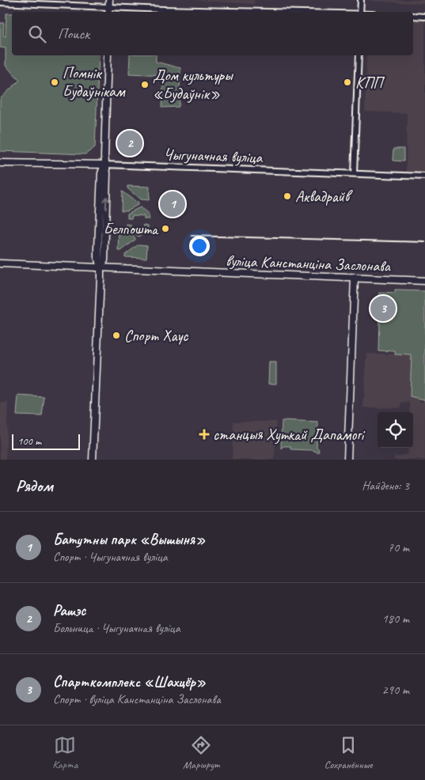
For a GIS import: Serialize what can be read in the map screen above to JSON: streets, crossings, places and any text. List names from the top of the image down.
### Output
{
  "streets": {
    "main road": ["Чыгуначная вуліца", "вуліца Канстанціна Заслонава"]
  },
  "places": {
    "other": [
      "Помнік Будаўнікам",
      "КПП",
      "Дом культуры «Будаўнік»",
      "Аквадрайв",
      "Белпошта",
      "Спорт Хаус"
    ],
    "health": ["станцыя Хуткай Дапамогі"]
  },
  "scale_bar": "100 m",
  "page": {
    "search": "Поиск",
    "pins": ["2", "1", "3"],
    "scale": "100 m",
    "heading": ["Рядом", "Найдено: 3"],
    "list": [
      {
        "mark": "1",
        "name": "Батутны парк «Вышыня»",
        "note": "Спорт · Чыгуначная вуліца",
        "value": "70 m"
      },
      {
        "mark": "2",
        "name": "Рашэс",
        "note": "Больница · Чыгуначная вуліца",
        "value": "180 m"
      },
      {
        "mark": "3",
        "name": "Спарткомплекс «Шахцёр»",
        "note": "Спорт · вуліца Канстанціна Заслонава",
        "value": "290 m"
      }
    ],
    "nav": ["Карта", "Маршрут", "Сохранённые"]
  }
}
